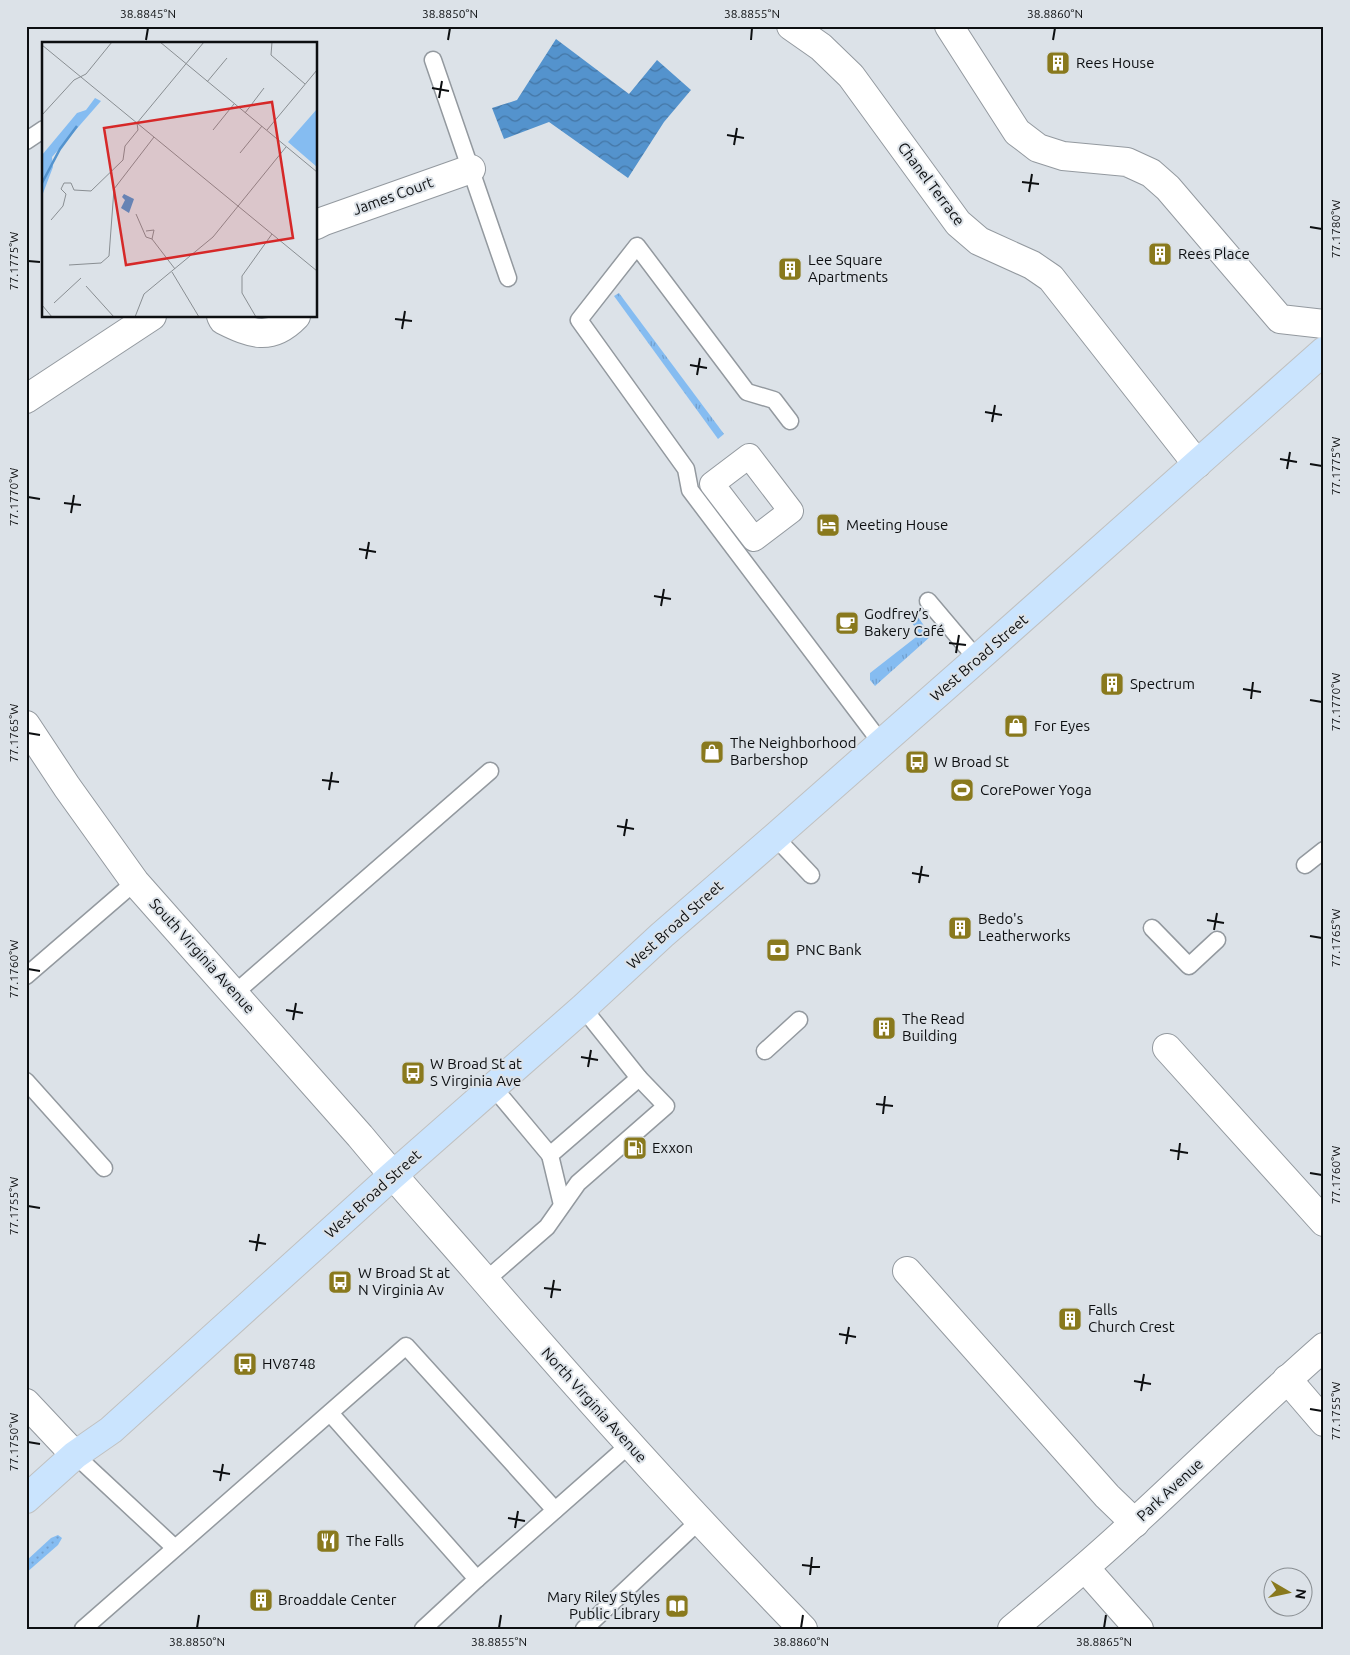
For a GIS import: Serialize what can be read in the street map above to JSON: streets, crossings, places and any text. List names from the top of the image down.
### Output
{
  "streets": {
    "main road": ["West Broad Street"],
    "street": [
      "Chanel Terrace",
      "James Court",
      "South Virginia Avenue",
      "North Virginia Avenue",
      "Park Avenue"
    ]
  },
  "crossings": [
    ["Chanel Terrace", "West Broad Street"],
    ["West Broad Street", "South Virginia Avenue"],
    ["West Broad Street", "North Virginia Avenue"],
    ["South Virginia Avenue", "North Virginia Avenue"]
  ],
  "places": {
    "building": [
      "Rees House",
      "Rees Place",
      "Lee Square Apartments",
      "Spectrum",
      "Bedo's Leatherworks",
      "The Read Building",
      "Falls Church Crest",
      "Broaddale Center"
    ],
    "hotel": ["Meeting House"],
    "cafe": ["Godfrey’s Bakery Café"],
    "shop": ["For Eyes", "The Neighborhood Barbershop"],
    "bus stop": [
      "W Broad St",
      "W Broad St at S Virginia Ave",
      "W Broad St at N Virginia Av",
      "HV8748"
    ],
    "sports": ["CorePower Yoga"],
    "bank": ["PNC Bank"],
    "fuel station": ["Exxon"],
    "restaurant": ["The Falls"],
    "library": ["Mary Riley Styles Public Library"]
  },
  "north": "right",
  "coordinates": [
    "38.8845°N",
    "38.8850°N",
    "38.8855°N",
    "38.8860°N",
    "77.1780°W",
    "77.1775°W",
    "77.1770°W",
    "77.1765°W",
    "77.1760°W",
    "77.1755°W",
    "77.1750°W",
    "38.8865°N"
  ]
}
